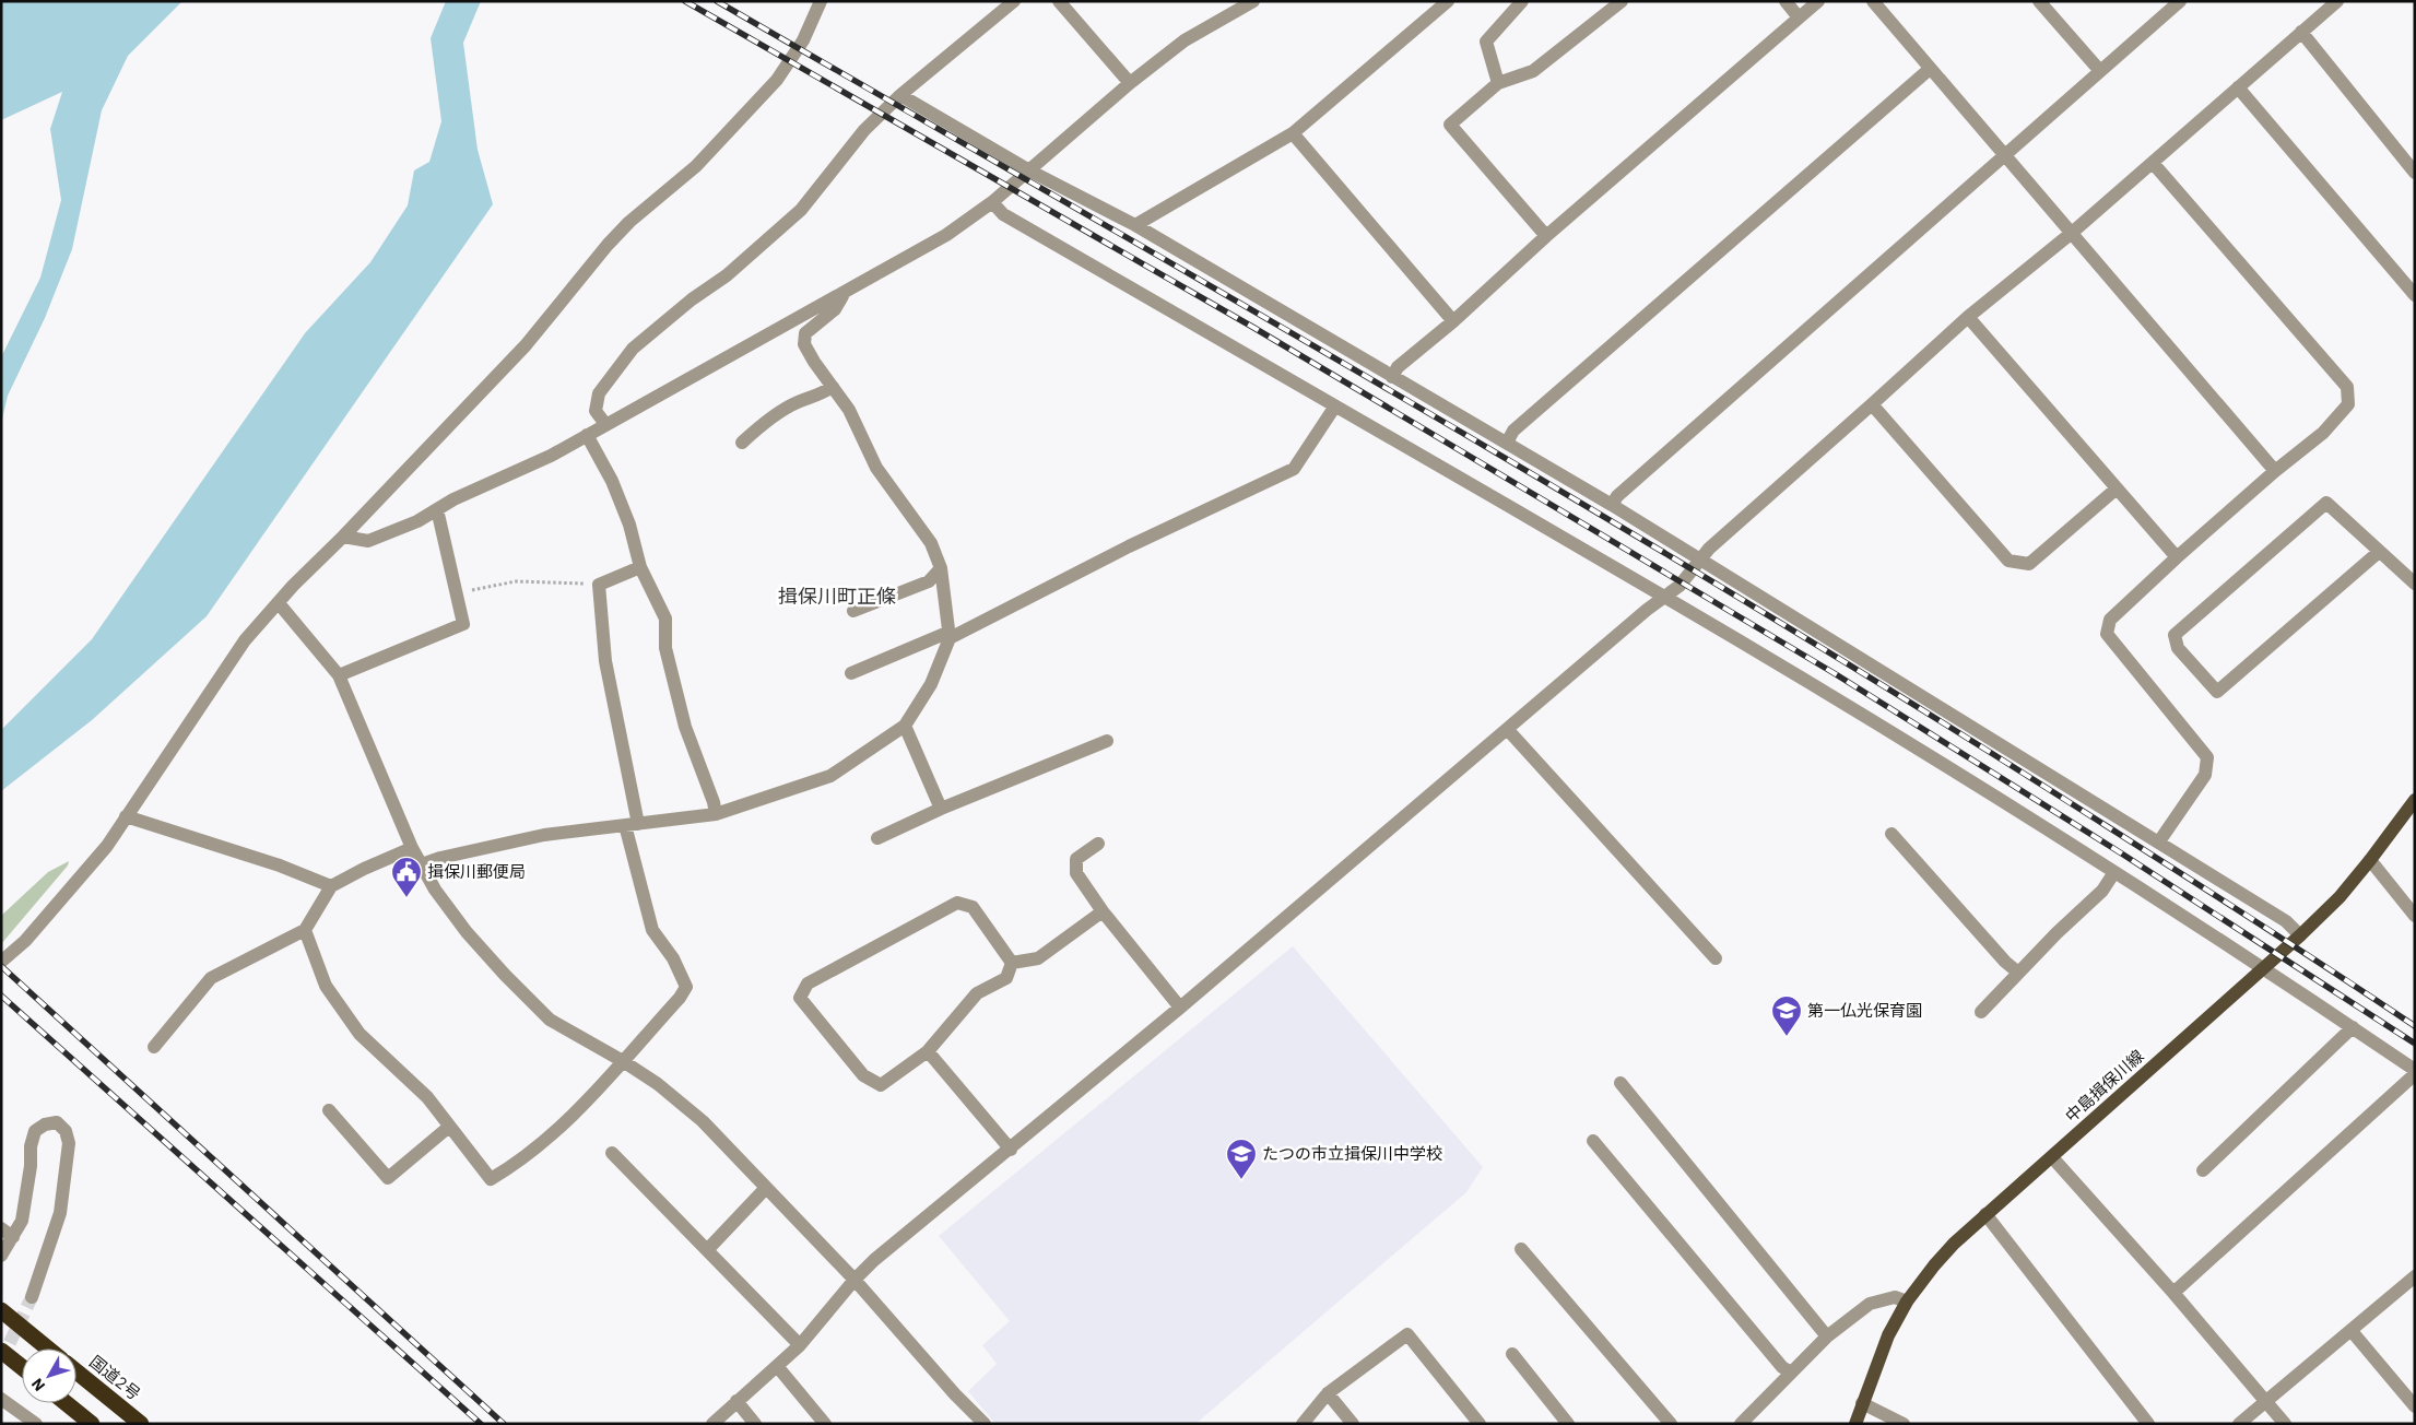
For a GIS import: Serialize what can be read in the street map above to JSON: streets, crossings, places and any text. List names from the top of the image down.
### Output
{
  "streets": {
    "highway": ["国道2号"],
    "main road": ["中島揖保川線"]
  },
  "districts": ["揖保川町正條"],
  "places": {
    "public building": ["揖保川郵便局"],
    "school or university": ["第一仏光保育園", "たつの市立揖保川中学校"]
  },
  "north": "bottom left"
}
